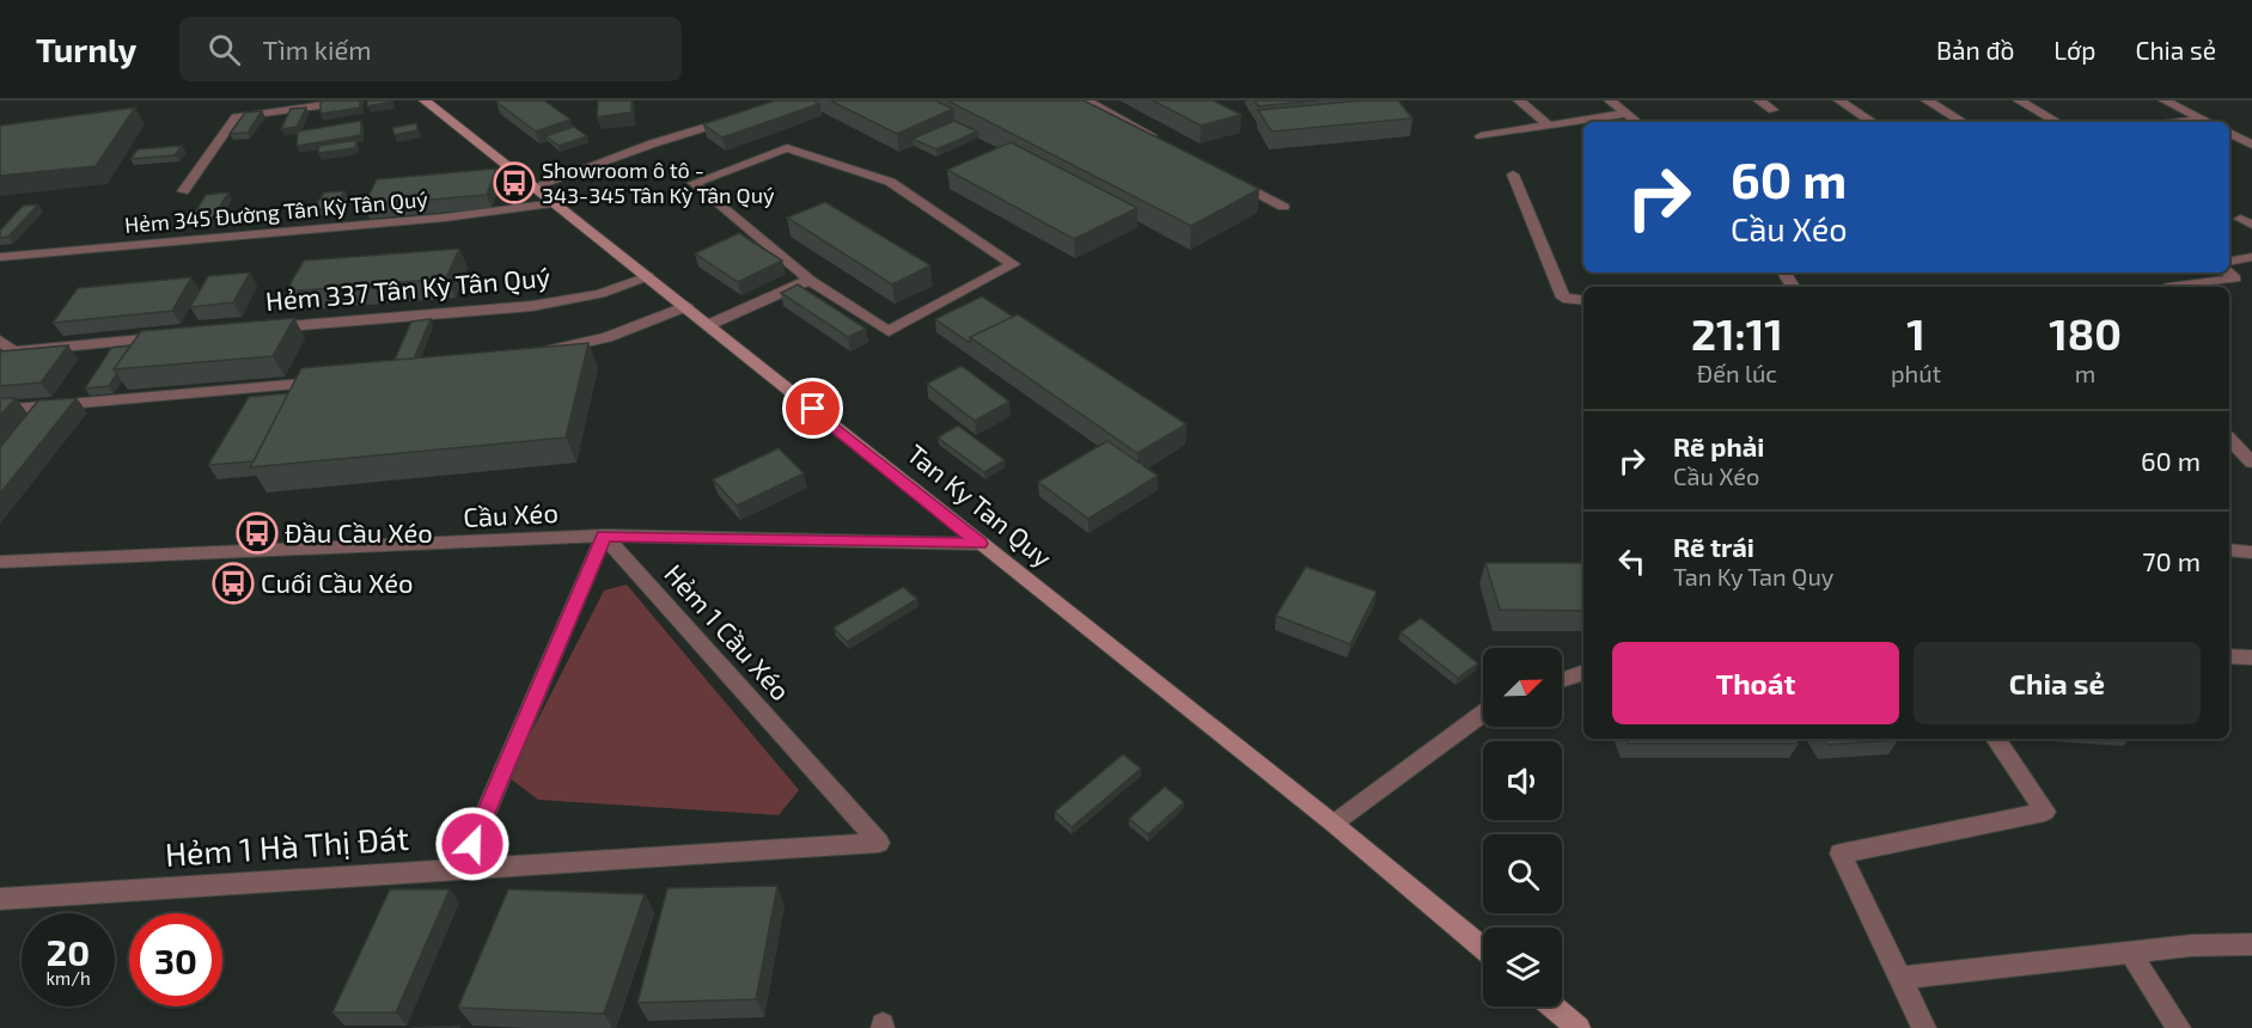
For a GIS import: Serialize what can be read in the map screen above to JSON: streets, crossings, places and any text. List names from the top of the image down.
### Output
{
  "streets": {
    "main road": ["Tan Ky Tan Quy"],
    "street": [
      "Hẻm 345 Đường Tân Kỳ Tân Quý",
      "Hẻm 337 Tân Kỳ Tân Quý",
      "Cầu Xéo",
      "Hẻm 1 Cầu Xéo",
      "Hẻm 1 Hà Thị Đát"
    ]
  },
  "crossings": [
    ["Hẻm 345 Đường Tân Kỳ Tân Quý", "Tan Ky Tan Quy"],
    ["Hẻm 337 Tân Kỳ Tân Quý", "Tan Ky Tan Quy"],
    ["Tan Ky Tan Quy", "Cầu Xéo"],
    ["Cầu Xéo", "Hẻm 1 Cầu Xéo"],
    ["Hẻm 1 Cầu Xéo", "Hẻm 1 Hà Thị Đát"]
  ],
  "places": {
    "bus stop": ["Showroom ô tô - 343-345 Tân Kỳ Tân Quý", "Đầu Cầu Xéo", "Cuối Cầu Xéo"]
  },
  "north": "top right",
  "page": {
    "header": "Turnly",
    "search": "Tìm kiếm",
    "nav": ["Bản đồ", "Lớp", "Chia sẻ"],
    "turn": ["60 m", "Cầu Xéo"],
    "eta": [
      "21:11",
      "Đến lúc",
      "1",
      "phút",
      "180",
      "m"
    ],
    "list": [
      {
        "name": "Rẽ phải",
        "note": "Cầu Xéo",
        "value": "60 m"
      },
      {
        "name": "Rẽ trái",
        "note": "Tan Ky Tan Quy",
        "value": "70 m"
      }
    ],
    "buttons": ["Thoát", "Chia sẻ"],
    "speed": "20 km/h",
    "limit": "30"
  }
}
